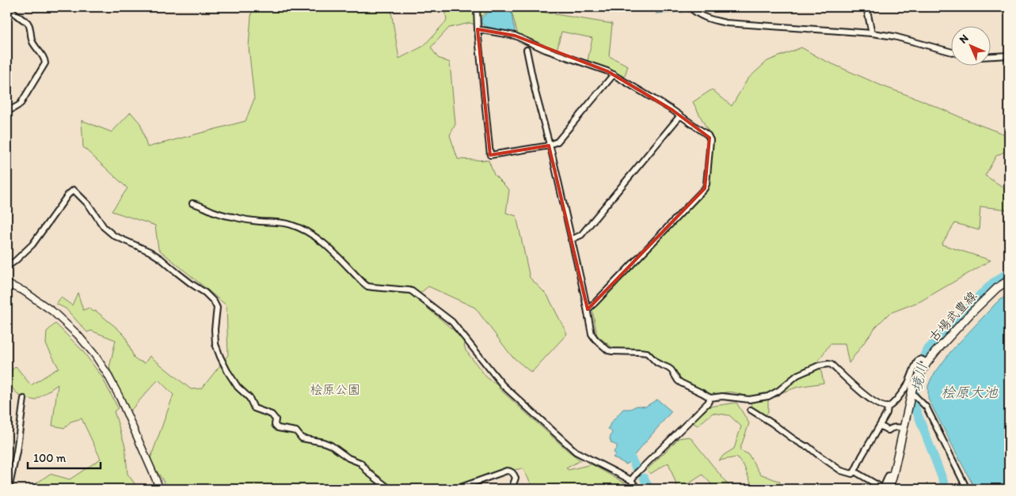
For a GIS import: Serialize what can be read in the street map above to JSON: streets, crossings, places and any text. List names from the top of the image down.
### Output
{
  "streets": {
    "main road": ["古場武豊線"]
  },
  "water": ["境川", "桧原大池"],
  "parks": ["桧原公園"],
  "scale_bar": "100 m",
  "north": "top left"
}
